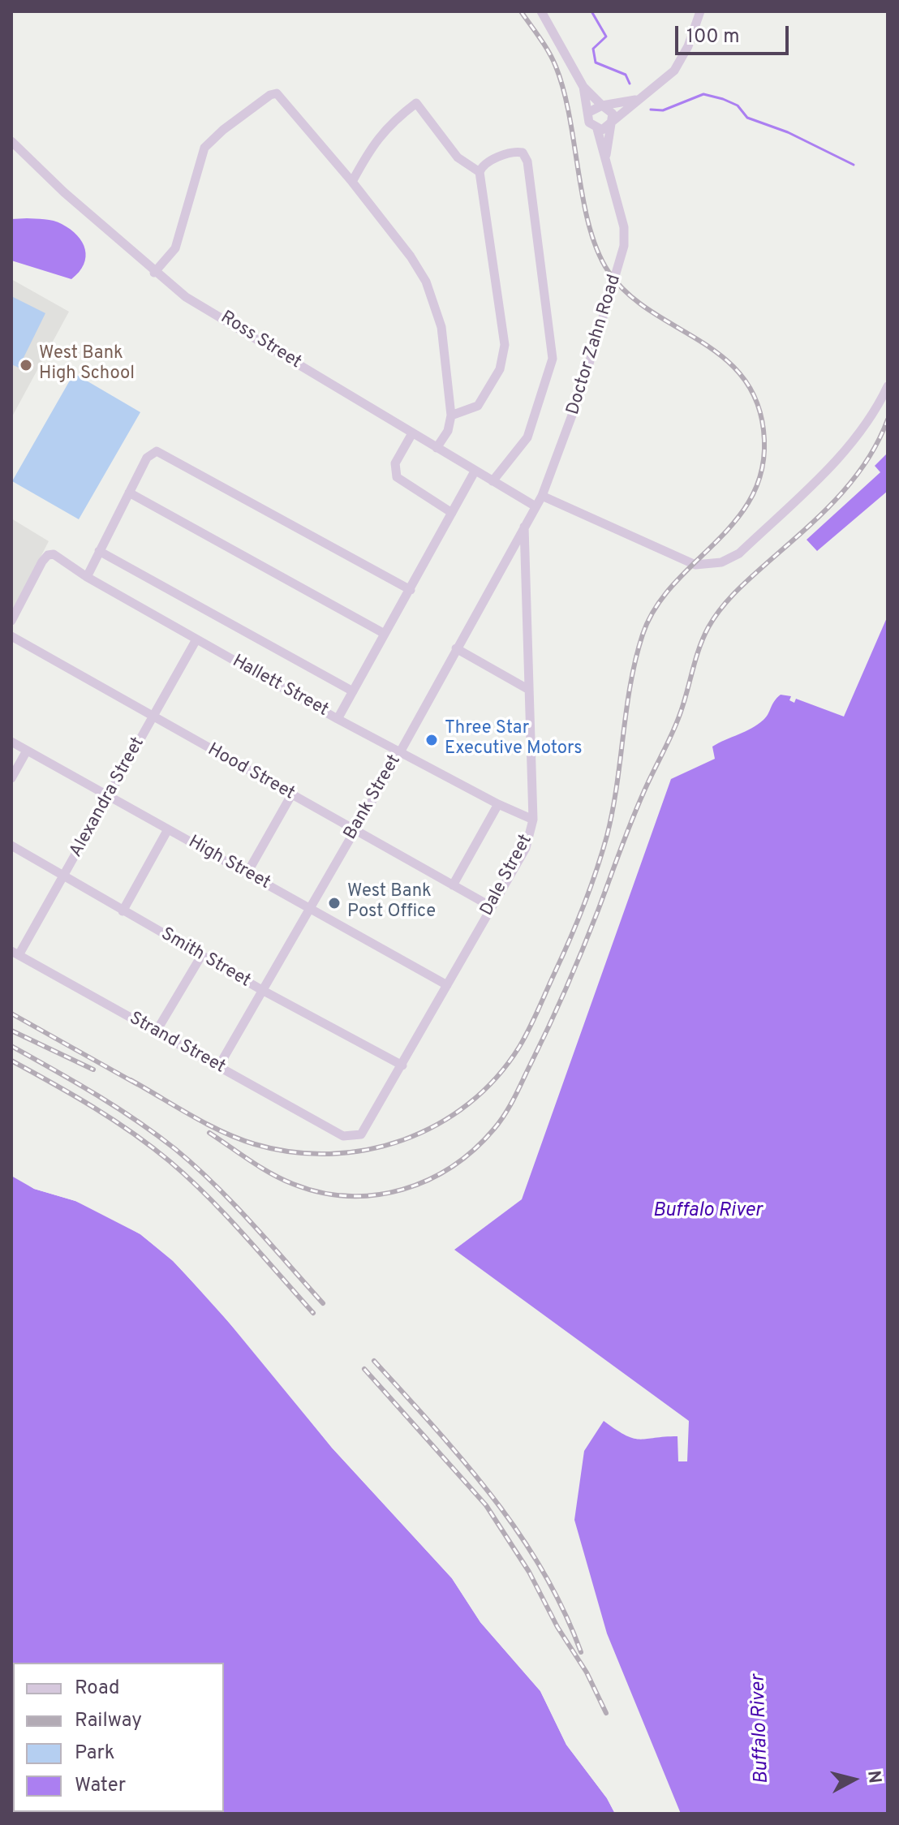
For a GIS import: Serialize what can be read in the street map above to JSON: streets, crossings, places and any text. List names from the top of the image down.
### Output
{
  "streets": {
    "street": [
      "Ross Street",
      "Doctor Zahn Road",
      "Hallett Street",
      "Hood Street",
      "Alexandra Street",
      "Bank Street",
      "High Street",
      "Dale Street",
      "Smith Street",
      "Strand Street"
    ]
  },
  "crossings": [
    ["Ross Street", "Doctor Zahn Road"],
    ["Doctor Zahn Road", "Bank Street"],
    ["Doctor Zahn Road", "Dale Street"],
    ["Hallett Street", "Alexandra Street"],
    ["Hallett Street", "Bank Street"],
    ["Hallett Street", "Dale Street"],
    ["Hood Street", "Alexandra Street"],
    ["Hood Street", "Bank Street"],
    ["Hood Street", "Dale Street"],
    ["Alexandra Street", "High Street"],
    ["Alexandra Street", "Smith Street"],
    ["Alexandra Street", "Strand Street"],
    ["Bank Street", "High Street"],
    ["Bank Street", "Dale Street"],
    ["Bank Street", "Smith Street"],
    ["Bank Street", "Strand Street"],
    ["High Street", "Dale Street"],
    ["Dale Street", "Smith Street"],
    ["Dale Street", "Strand Street"]
  ],
  "water": ["Buffalo River"],
  "places": ["West Bank High School", "Three Star Executive Motors", "West Bank Post Office"],
  "legend": [
    "Road",
    "Railway",
    "Park",
    "Water"
  ],
  "scale_bar": "100 m",
  "north": "right"
}
